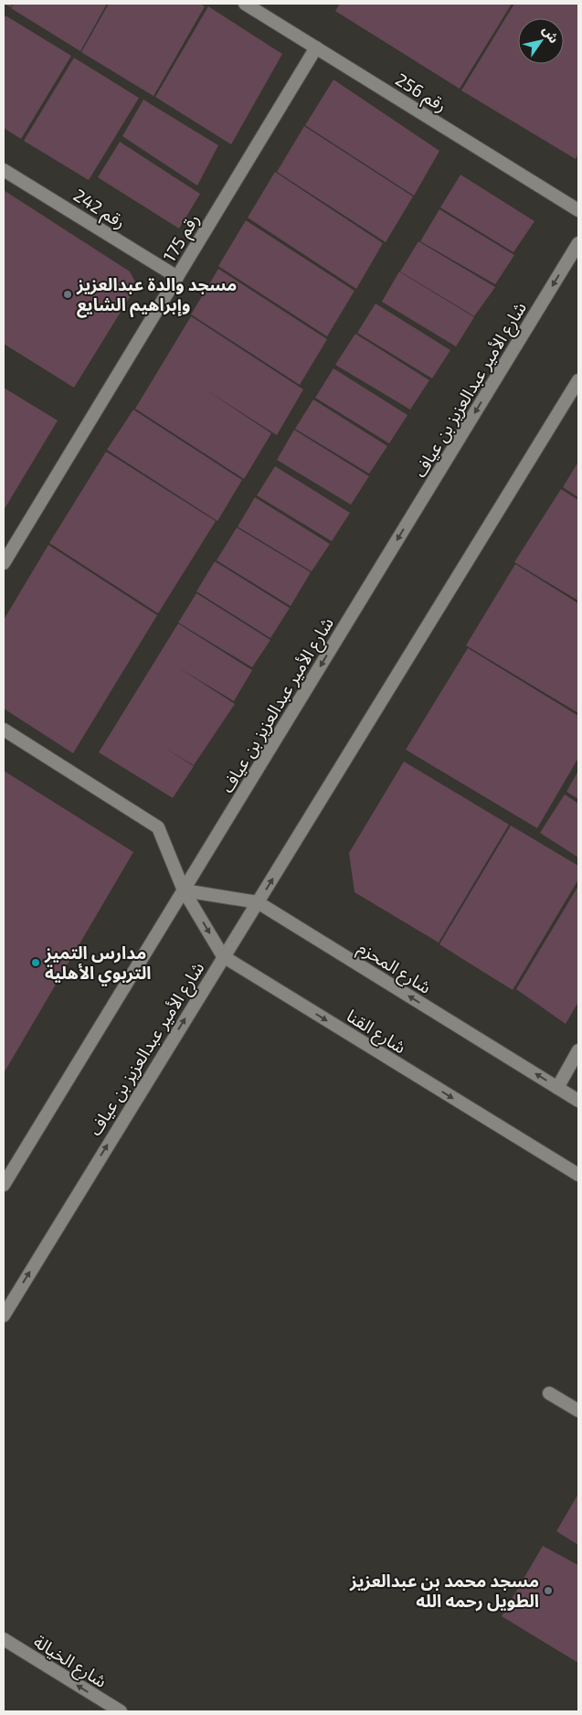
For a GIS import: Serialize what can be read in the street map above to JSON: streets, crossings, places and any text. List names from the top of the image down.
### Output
{
  "streets": {
    "street": [
      "رقم 256",
      "رقم 242",
      "رقم 175",
      "شارع الأمير عبدالعزيز بن عياف",
      "شارع المحزم",
      "شارع القنا",
      "شارع الخيالة"
    ]
  },
  "crossings": [
    ["رقم 256", "رقم 175"],
    ["رقم 242", "رقم 175"],
    ["شارع الأمير عبدالعزيز بن عياف", "شارع المحزم"],
    ["شارع الأمير عبدالعزيز بن عياف", "شارع القنا"],
    ["شارع المحزم", "شارع القنا"]
  ],
  "one_way": ["شارع المحزم", "شارع القنا", "شارع الخيالة"],
  "places": ["مسجد والدة عبدالعزيز وإبراهيم الشايع", "مدارس التميز التربوي الأهلية", "مسجد محمد بن عبدالعزيز الطويل رحمه الله"],
  "north": "top right"
}
